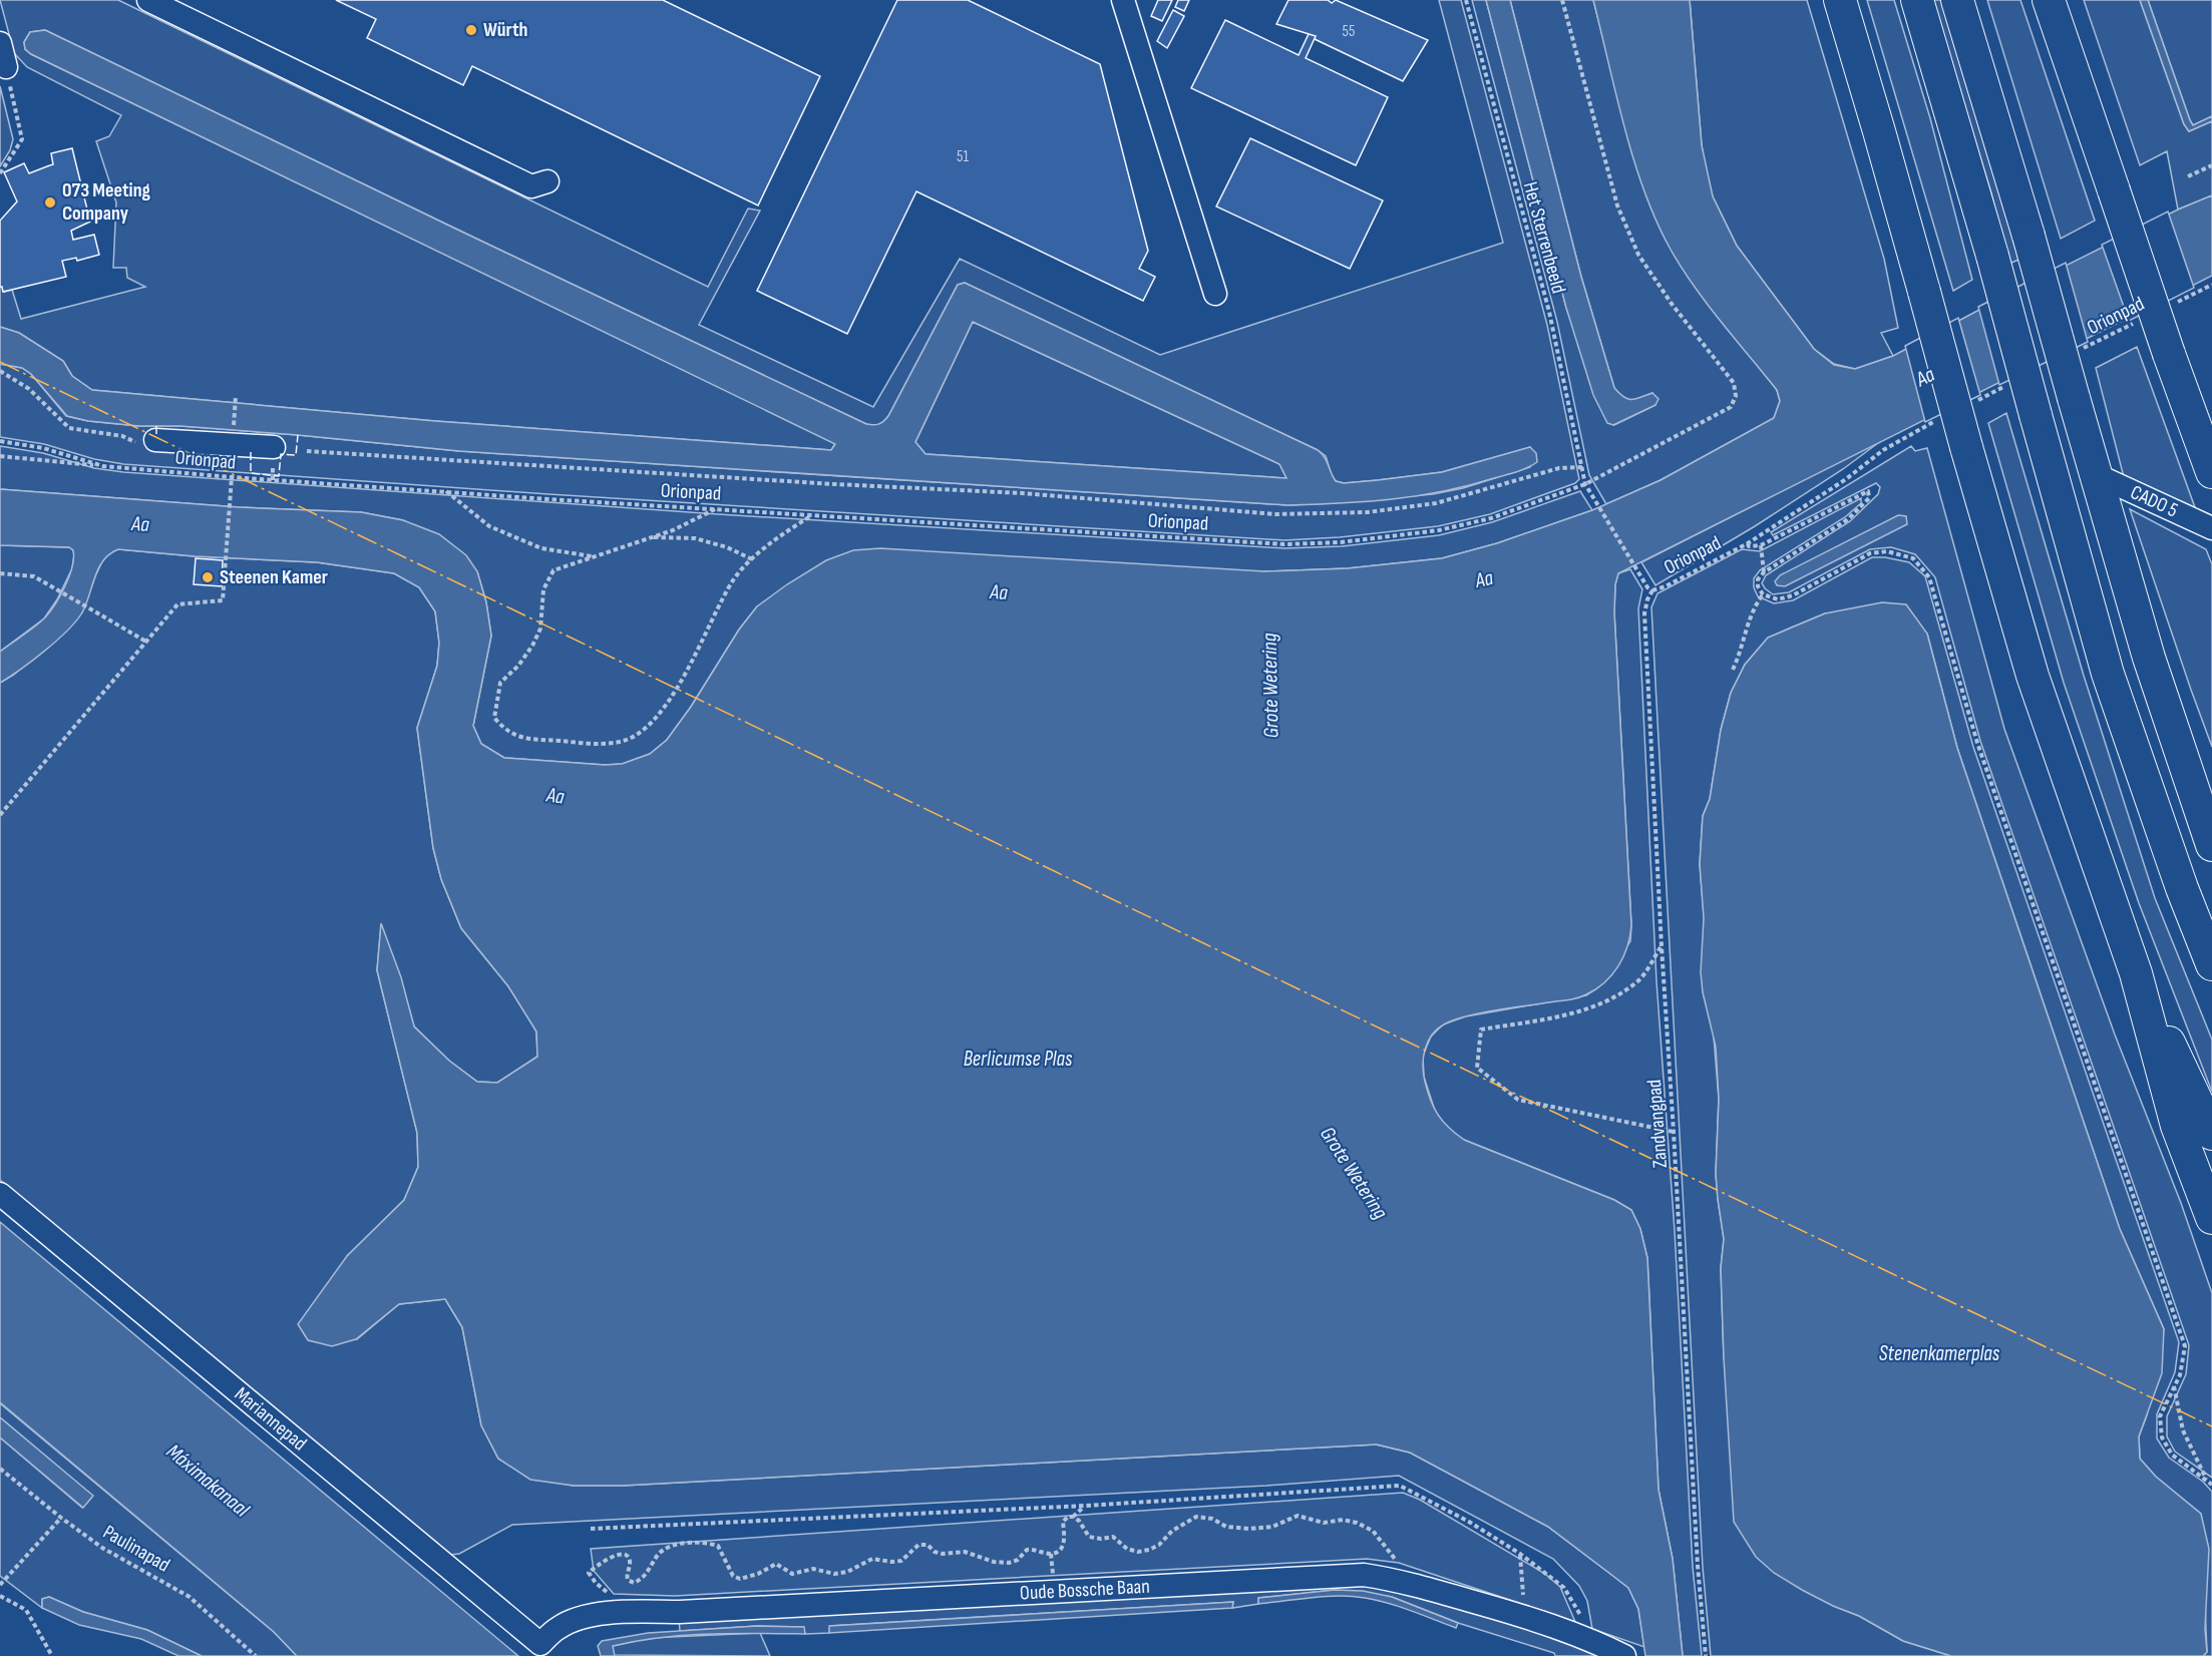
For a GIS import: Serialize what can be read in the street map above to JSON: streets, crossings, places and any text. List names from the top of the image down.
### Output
{
  "streets": {
    "street": ["CADO 5", "Mariannepad", "Oude Bossche Baan"],
    "path": [
      "Het Sterrenbeeld",
      "Orionpad",
      "Zandvangpad",
      "Paulinapad"
    ]
  },
  "crossings": [
    ["Het Sterrenbeeld", "Orionpad"],
    ["Orionpad", "Zandvangpad"],
    ["Mariannepad", "Oude Bossche Baan"]
  ],
  "water": [
    "Aa",
    "Grote Wetering",
    "Berlicumse Plas",
    "Stenenkamerplas",
    "Máximakanaal"
  ],
  "places": ["Würth", "073 Meeting Company", "Steenen Kamer"],
  "house_numbers": ["55", "51"]
}
